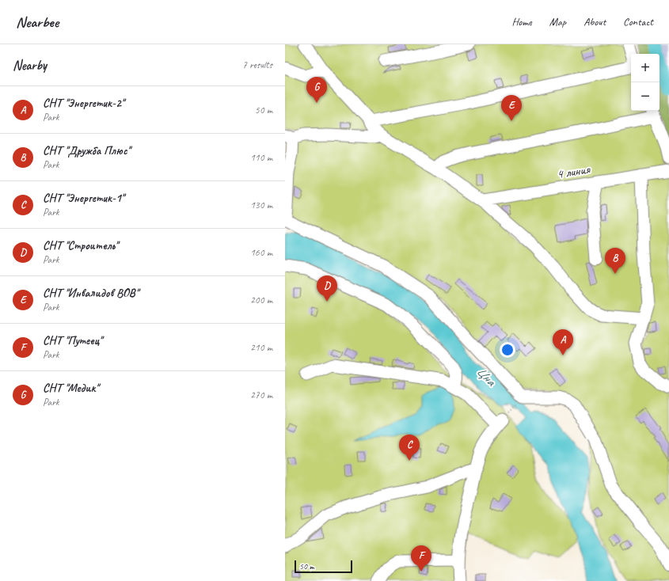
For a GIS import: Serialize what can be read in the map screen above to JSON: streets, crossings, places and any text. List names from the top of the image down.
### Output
{
  "streets": {
    "lane": ["4 линия"]
  },
  "water": ["Цна"],
  "scale_bar": "50 m",
  "page": {
    "header": "Nearbee",
    "nav": [
      "Home",
      "Map",
      "About",
      "Contact"
    ],
    "heading": ["Nearby", "7 results"],
    "map_buttons": ["+", "−"],
    "pins": [
      "G",
      "E",
      "B",
      "D",
      "A",
      "C",
      "F"
    ],
    "list": [
      {
        "mark": "A",
        "name": "СНТ \"Энергетик-2\"",
        "note": "Park",
        "value": "50 m"
      },
      {
        "mark": "B",
        "name": "СНТ \"Дружба Плюс\"",
        "note": "Park",
        "value": "110 m"
      },
      {
        "mark": "C",
        "name": "СНТ \"Энергетик-1\"",
        "note": "Park",
        "value": "130 m"
      },
      {
        "mark": "D",
        "name": "СНТ \"Строитель\"",
        "note": "Park",
        "value": "160 m"
      },
      {
        "mark": "E",
        "name": "СНТ \"Инвалидов ВОВ\"",
        "note": "Park",
        "value": "200 m"
      },
      {
        "mark": "F",
        "name": "СНТ \"Путеец\"",
        "note": "Park",
        "value": "210 m"
      },
      {
        "mark": "G",
        "name": "СНТ \"Медик\"",
        "note": "Park",
        "value": "270 m"
      }
    ],
    "scale": "50 m"
  }
}
